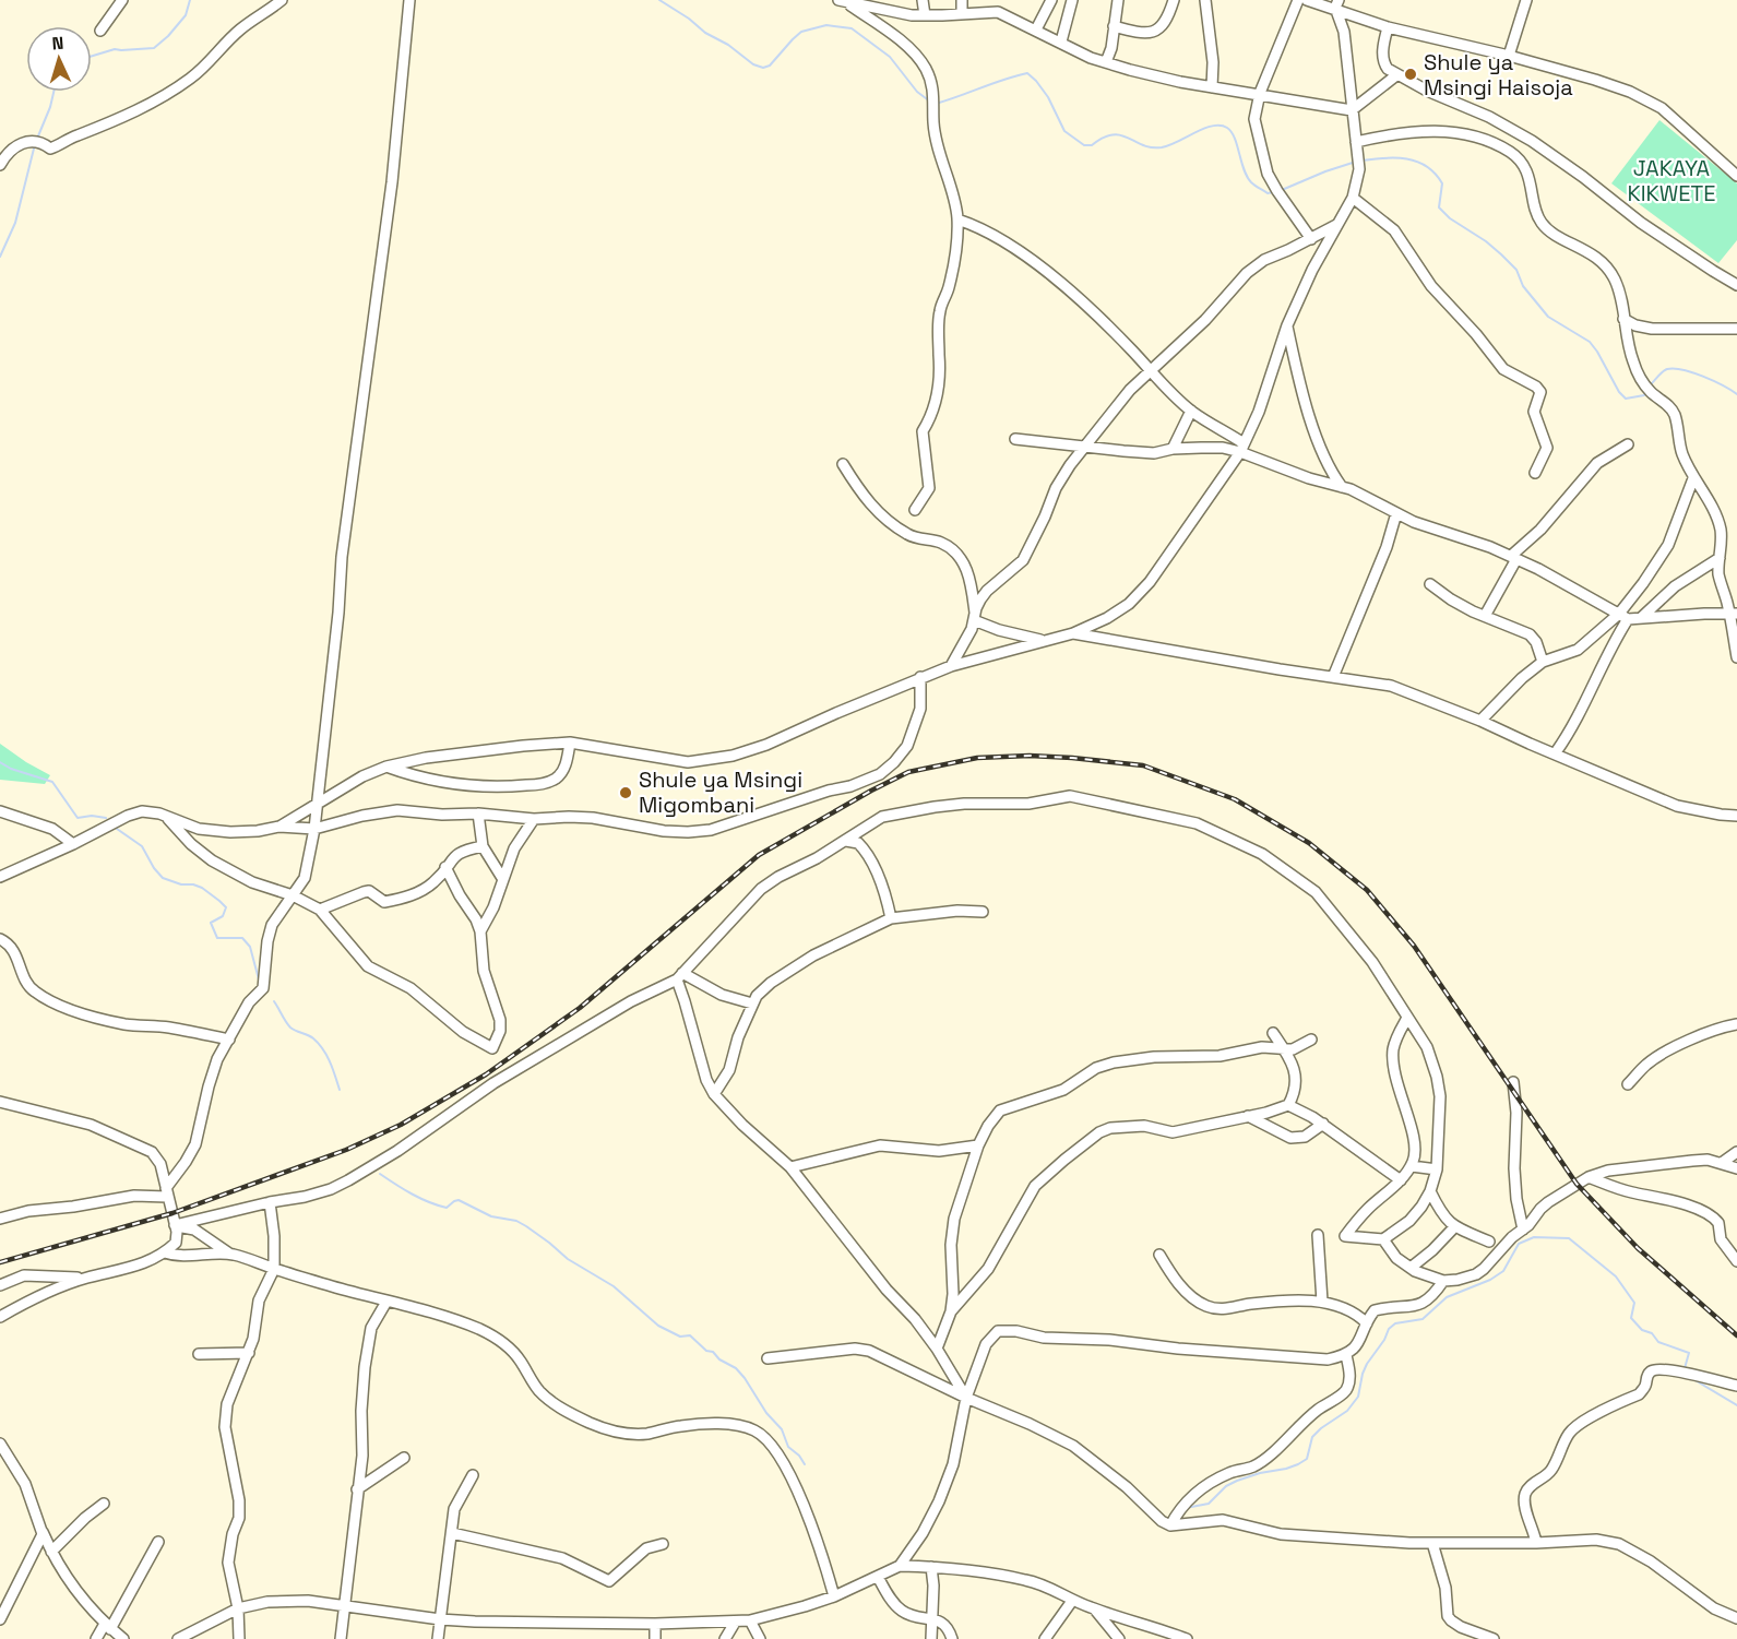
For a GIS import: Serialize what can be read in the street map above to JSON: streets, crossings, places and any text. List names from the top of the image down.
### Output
{
  "parks": ["JAKAYA KIKWETE"],
  "places": ["Shule ya Msingi Haisoja", "Shule ya Msingi Migombani"],
  "north": "top"
}
